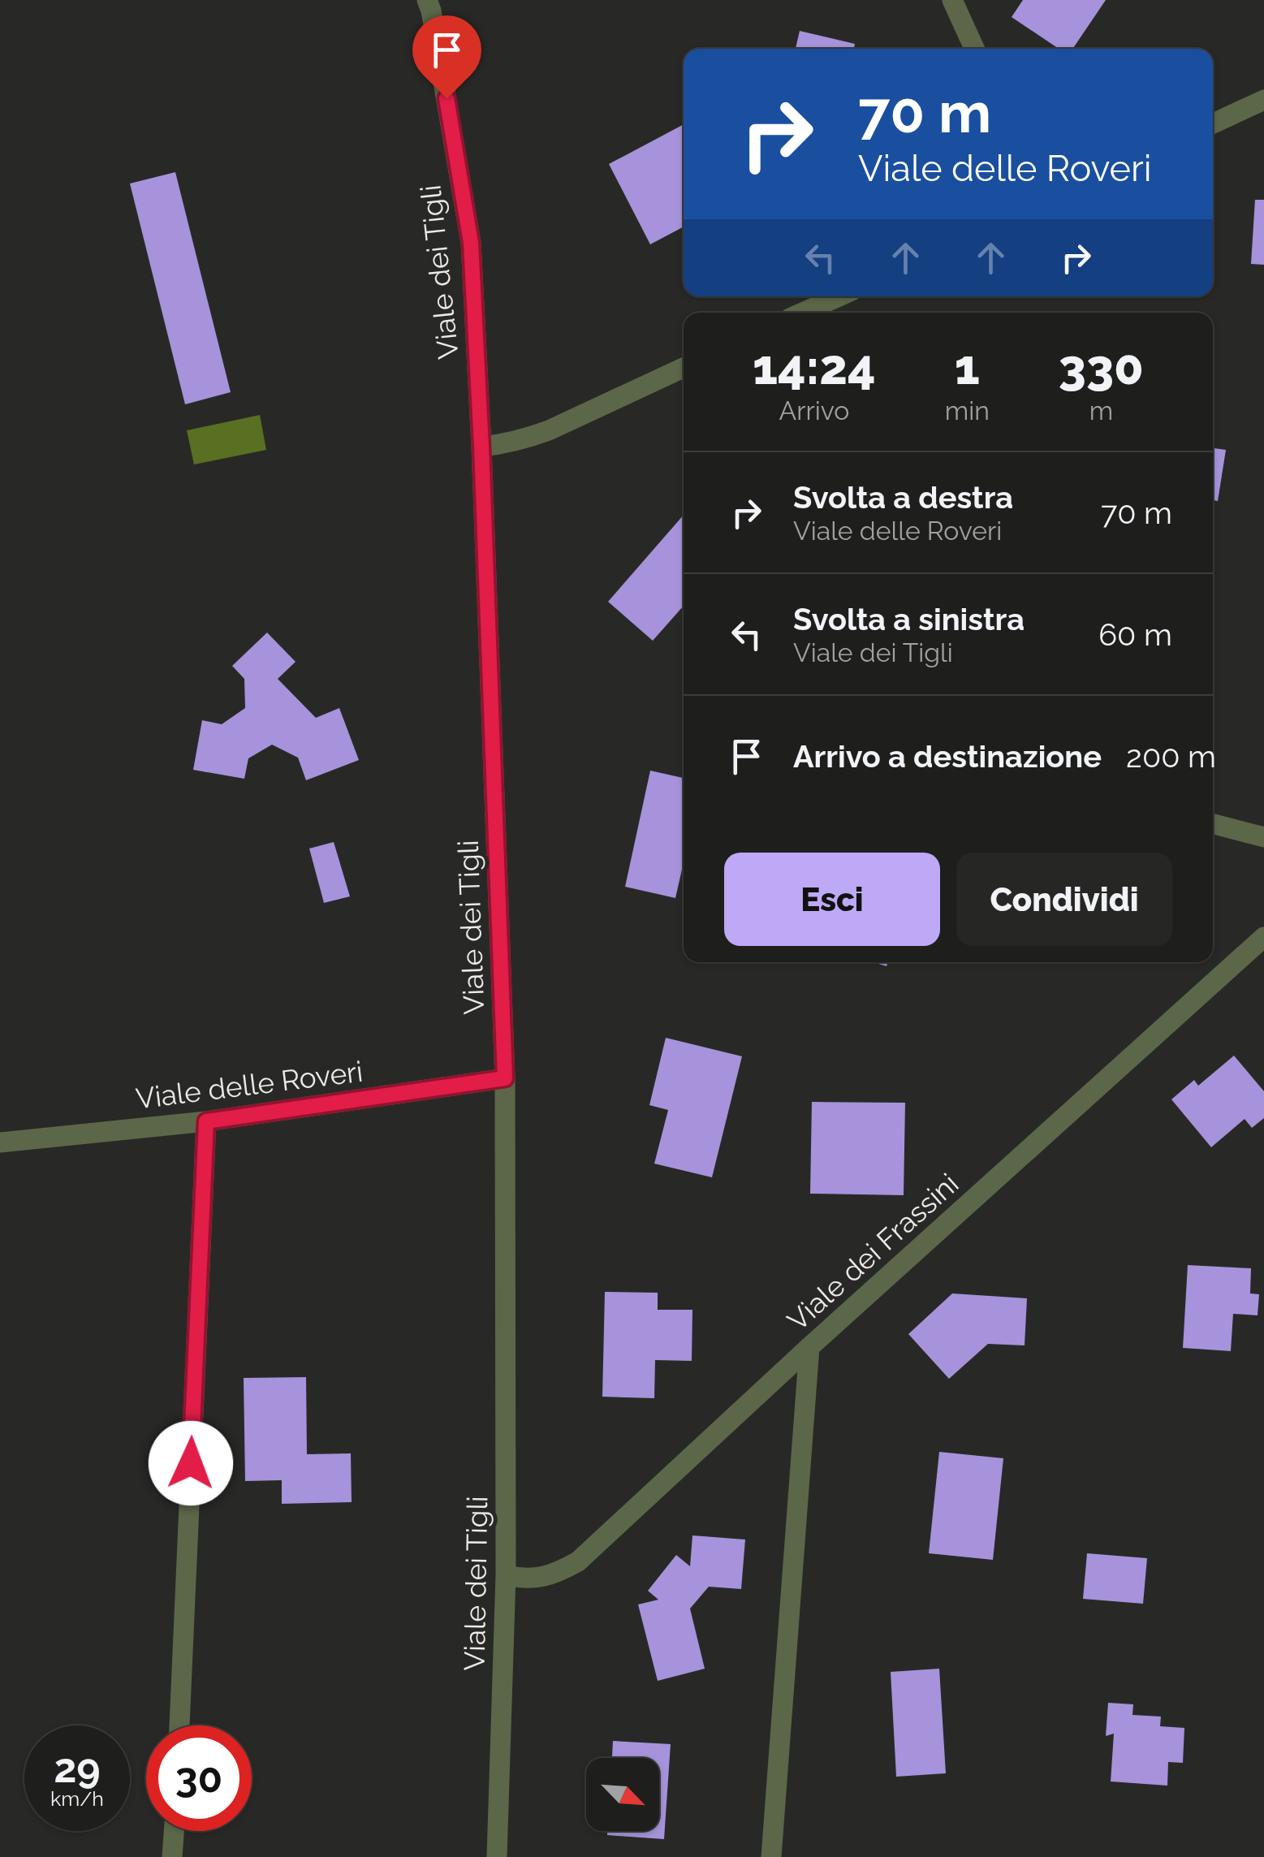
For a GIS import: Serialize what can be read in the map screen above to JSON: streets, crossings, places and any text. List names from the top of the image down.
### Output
{
  "streets": {
    "street": ["Viale dei Tigli", "Viale delle Roveri", "Viale dei Frassini"]
  },
  "crossings": [
    ["Viale dei Tigli", "Viale delle Roveri"],
    ["Viale dei Tigli", "Viale dei Frassini"]
  ],
  "north": "bottom right",
  "page": {
    "turn": ["70 m", "Viale delle Roveri"],
    "eta": [
      "14:24",
      "Arrivo",
      "1",
      "min",
      "330",
      "m"
    ],
    "list": [
      {
        "name": "Svolta a destra",
        "note": "Viale delle Roveri",
        "value": "70 m"
      },
      {
        "name": "Svolta a sinistra",
        "note": "Viale dei Tigli",
        "value": "60 m"
      },
      {
        "name": "Arrivo a destinazione",
        "value": "200 m"
      }
    ],
    "buttons": ["Esci", "Condividi"],
    "speed": "29 km/h",
    "limit": "30"
  }
}
